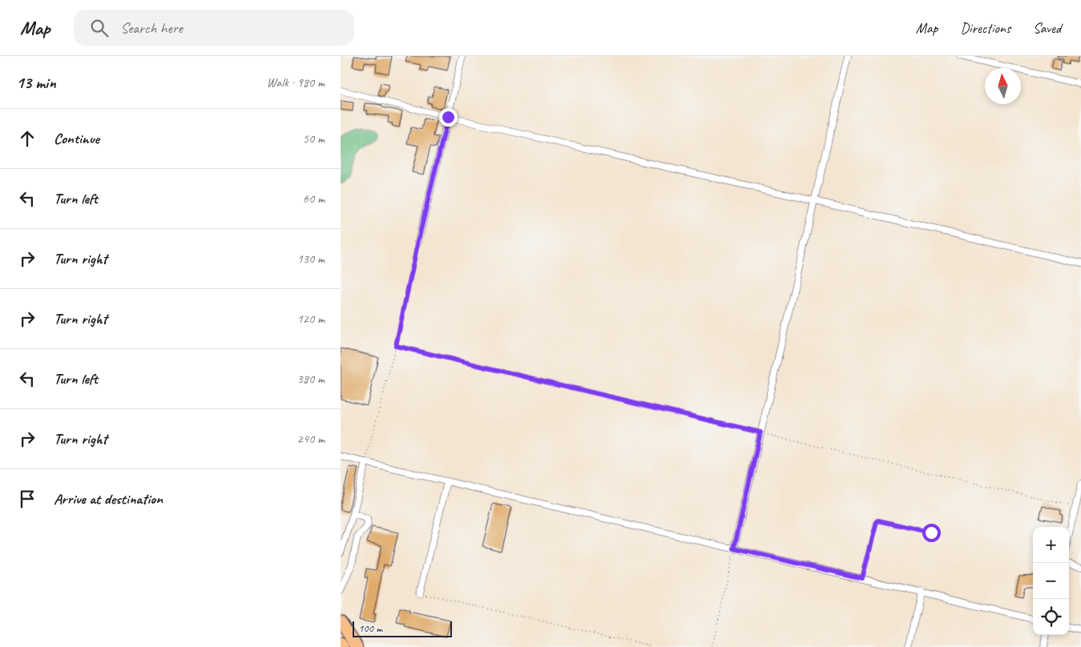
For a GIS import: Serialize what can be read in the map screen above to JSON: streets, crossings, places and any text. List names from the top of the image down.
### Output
{
  "scale_bar": "100 m",
  "north": "top",
  "page": {
    "header": "Map",
    "search": "Search here",
    "nav": ["Map", "Directions", "Saved"],
    "heading": ["13 min", "Walk · 980 m"],
    "list": [
      ["Continue", "50 m"],
      ["Turn left", "60 m"],
      ["Turn right", "130 m"],
      ["Turn right", "120 m"],
      ["Turn left", "380 m"],
      ["Turn right", "240 m"],
      "Arrive at destination"
    ],
    "map_buttons": ["+", "−"],
    "scale": "100 m"
  }
}
